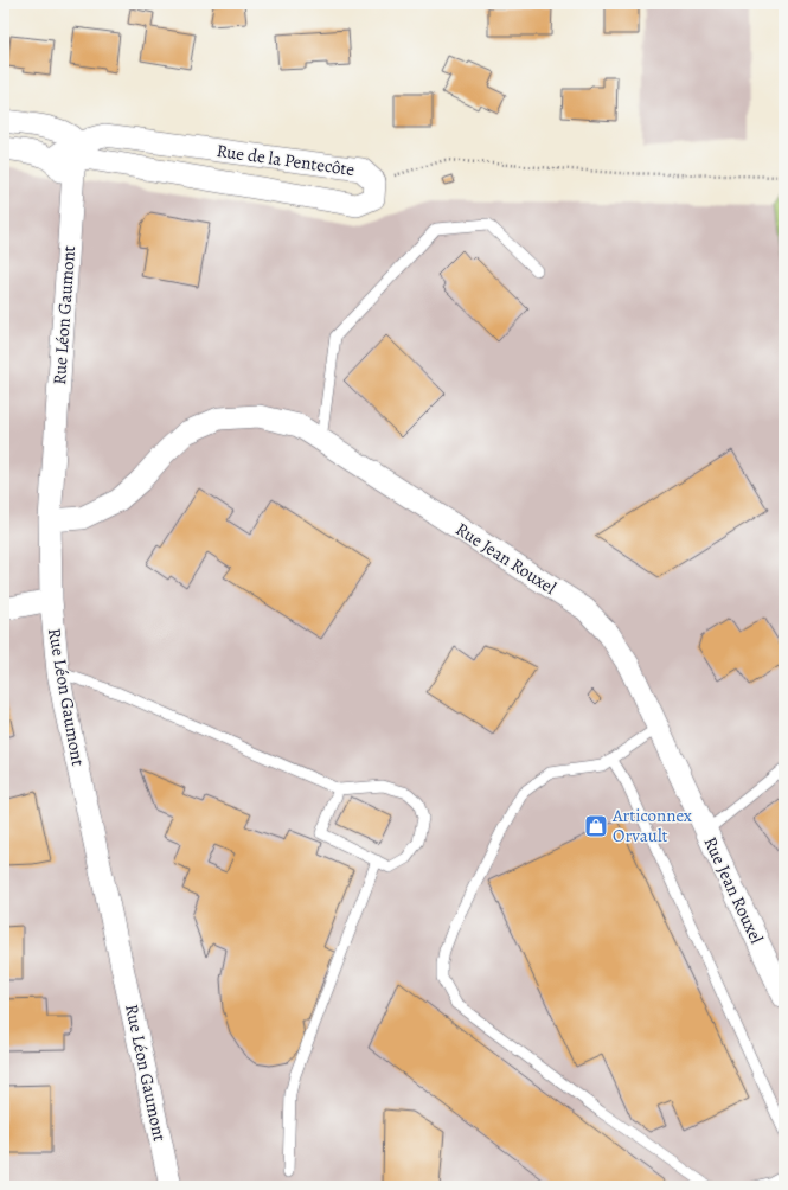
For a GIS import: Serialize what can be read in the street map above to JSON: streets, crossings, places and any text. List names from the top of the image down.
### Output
{
  "streets": {
    "street": ["Rue de la Pentecôte", "Rue Léon Gaumont", "Rue Jean Rouxel"]
  },
  "crossings": [
    ["Rue de la Pentecôte", "Rue Léon Gaumont"],
    ["Rue Léon Gaumont", "Rue Jean Rouxel"]
  ],
  "places": {
    "shop": ["Articonnex Orvault"]
  }
}
